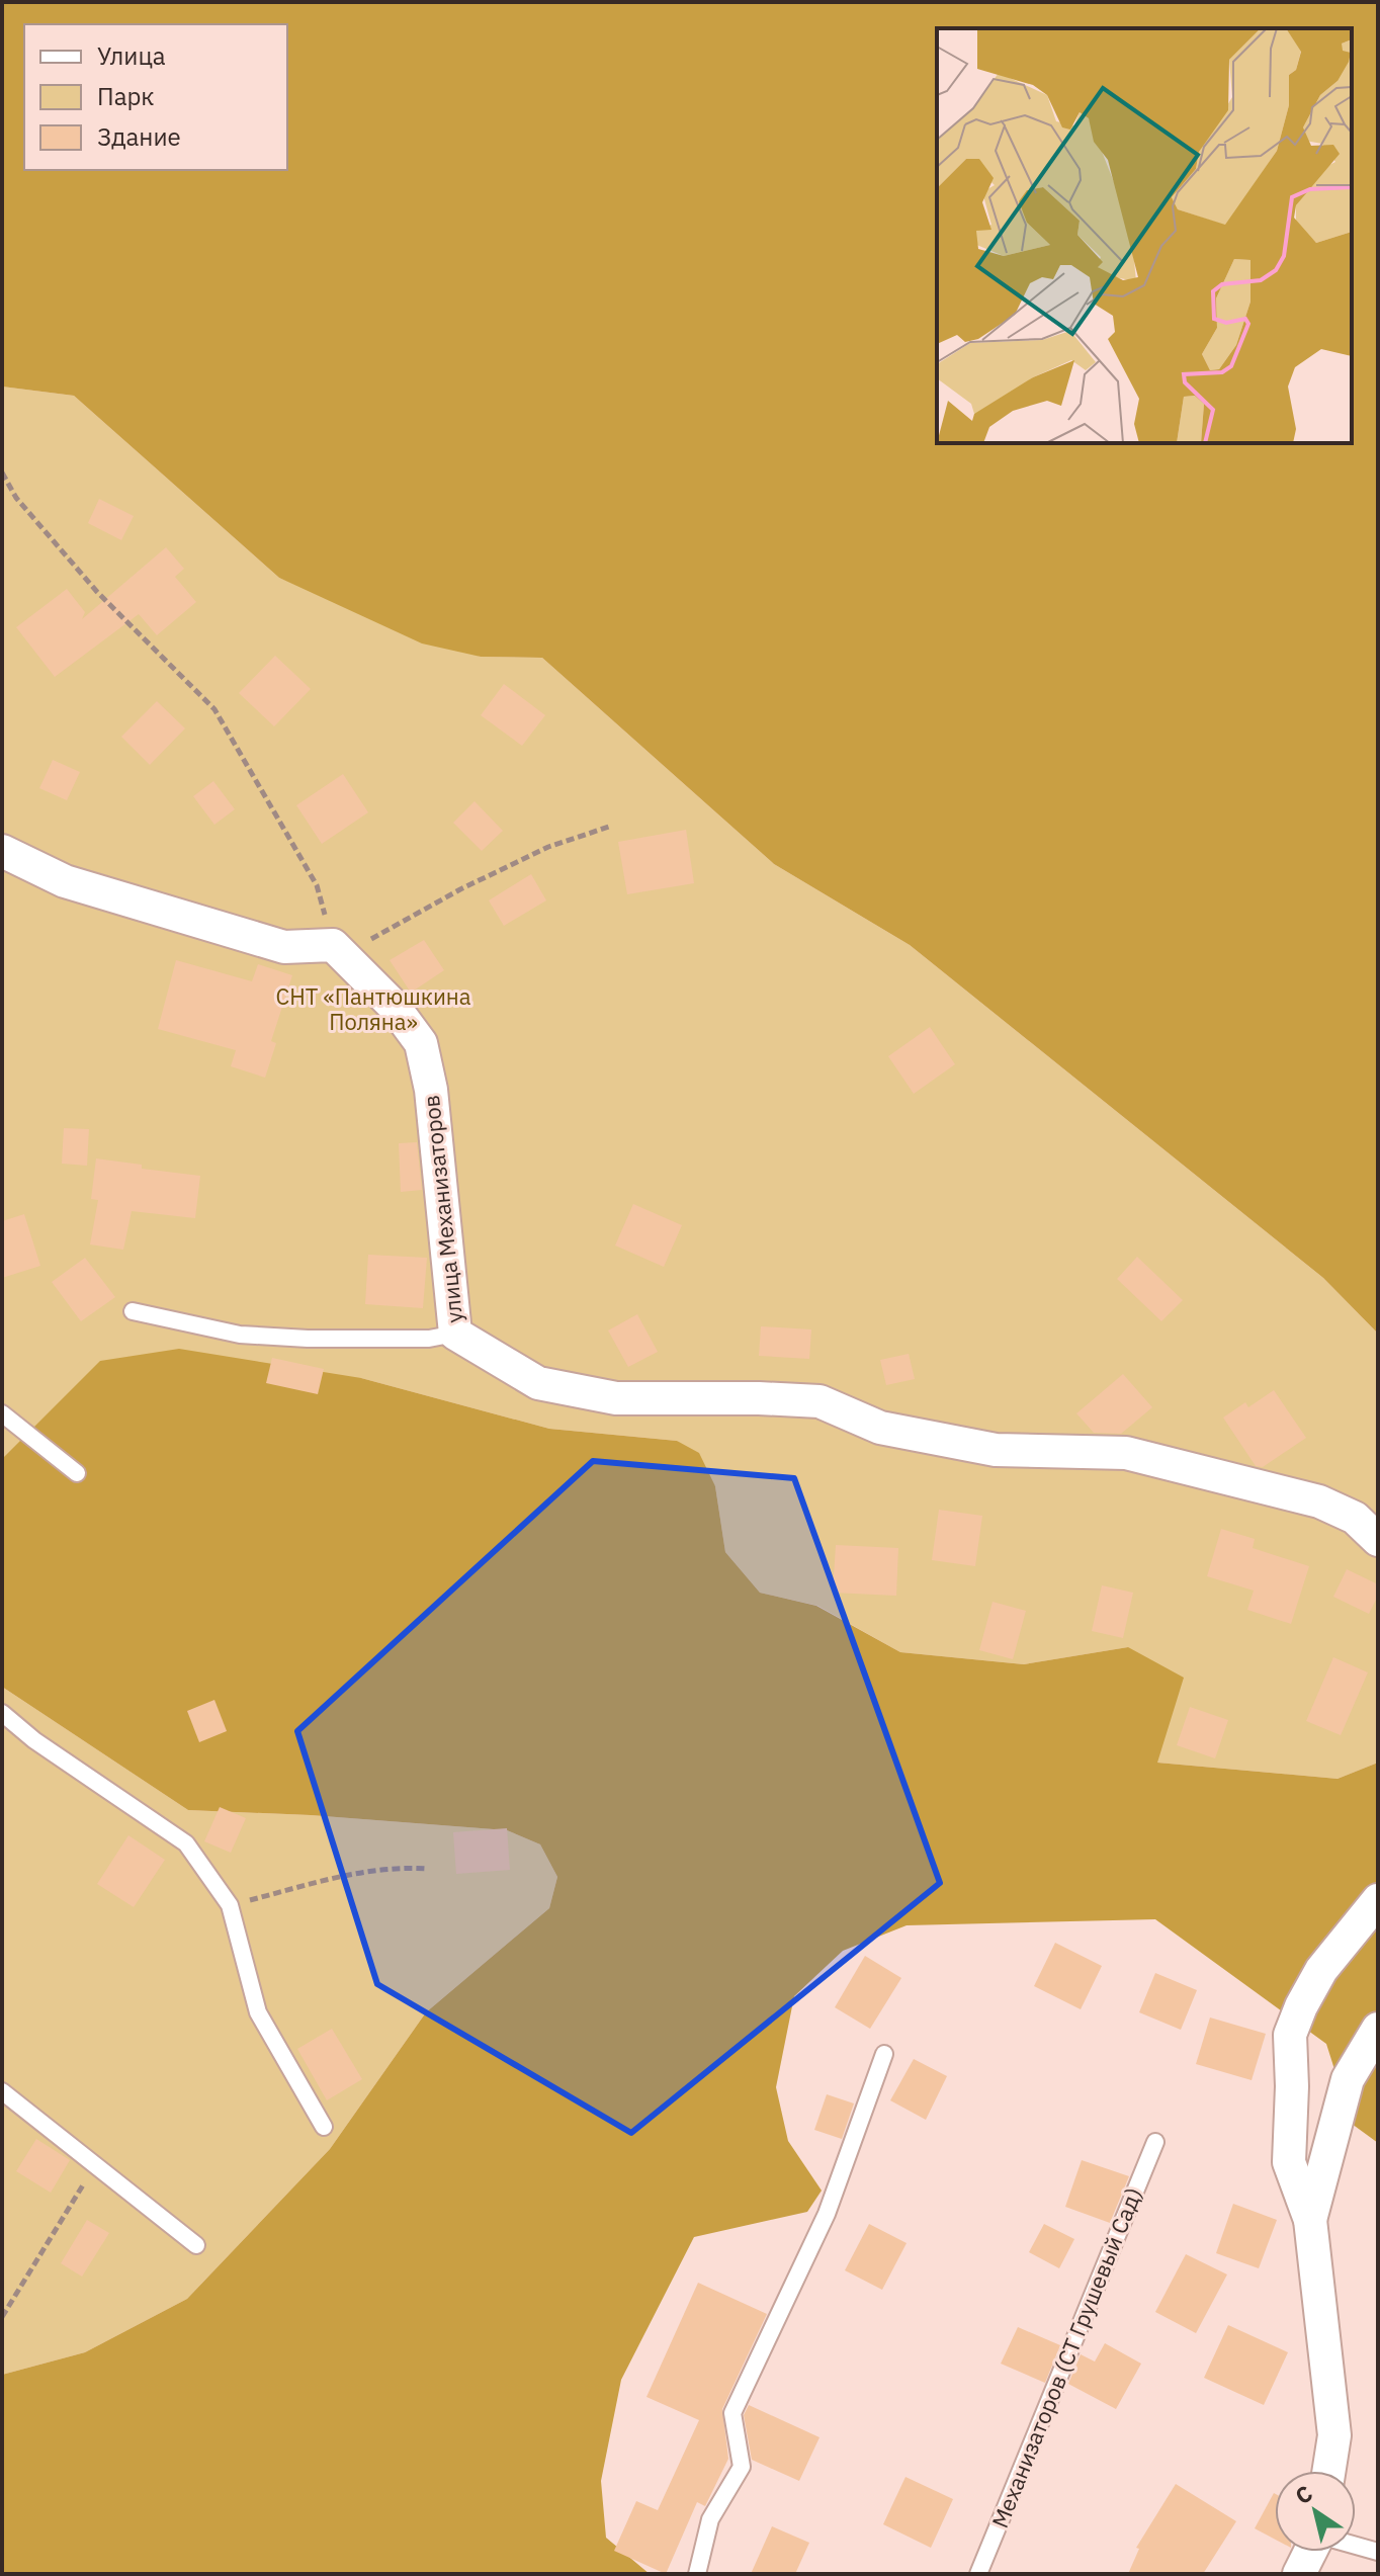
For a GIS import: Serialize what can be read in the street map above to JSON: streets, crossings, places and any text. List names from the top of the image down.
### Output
{
  "streets": {
    "street": ["улица Механизаторов"],
    "lane": ["Механизаторов (СТ Грушевый Сад)"]
  },
  "parks": ["СНТ «Пантюшкина Поляна»"],
  "legend": ["Улица", "Парк", "Здание"],
  "north": "top left"
}
